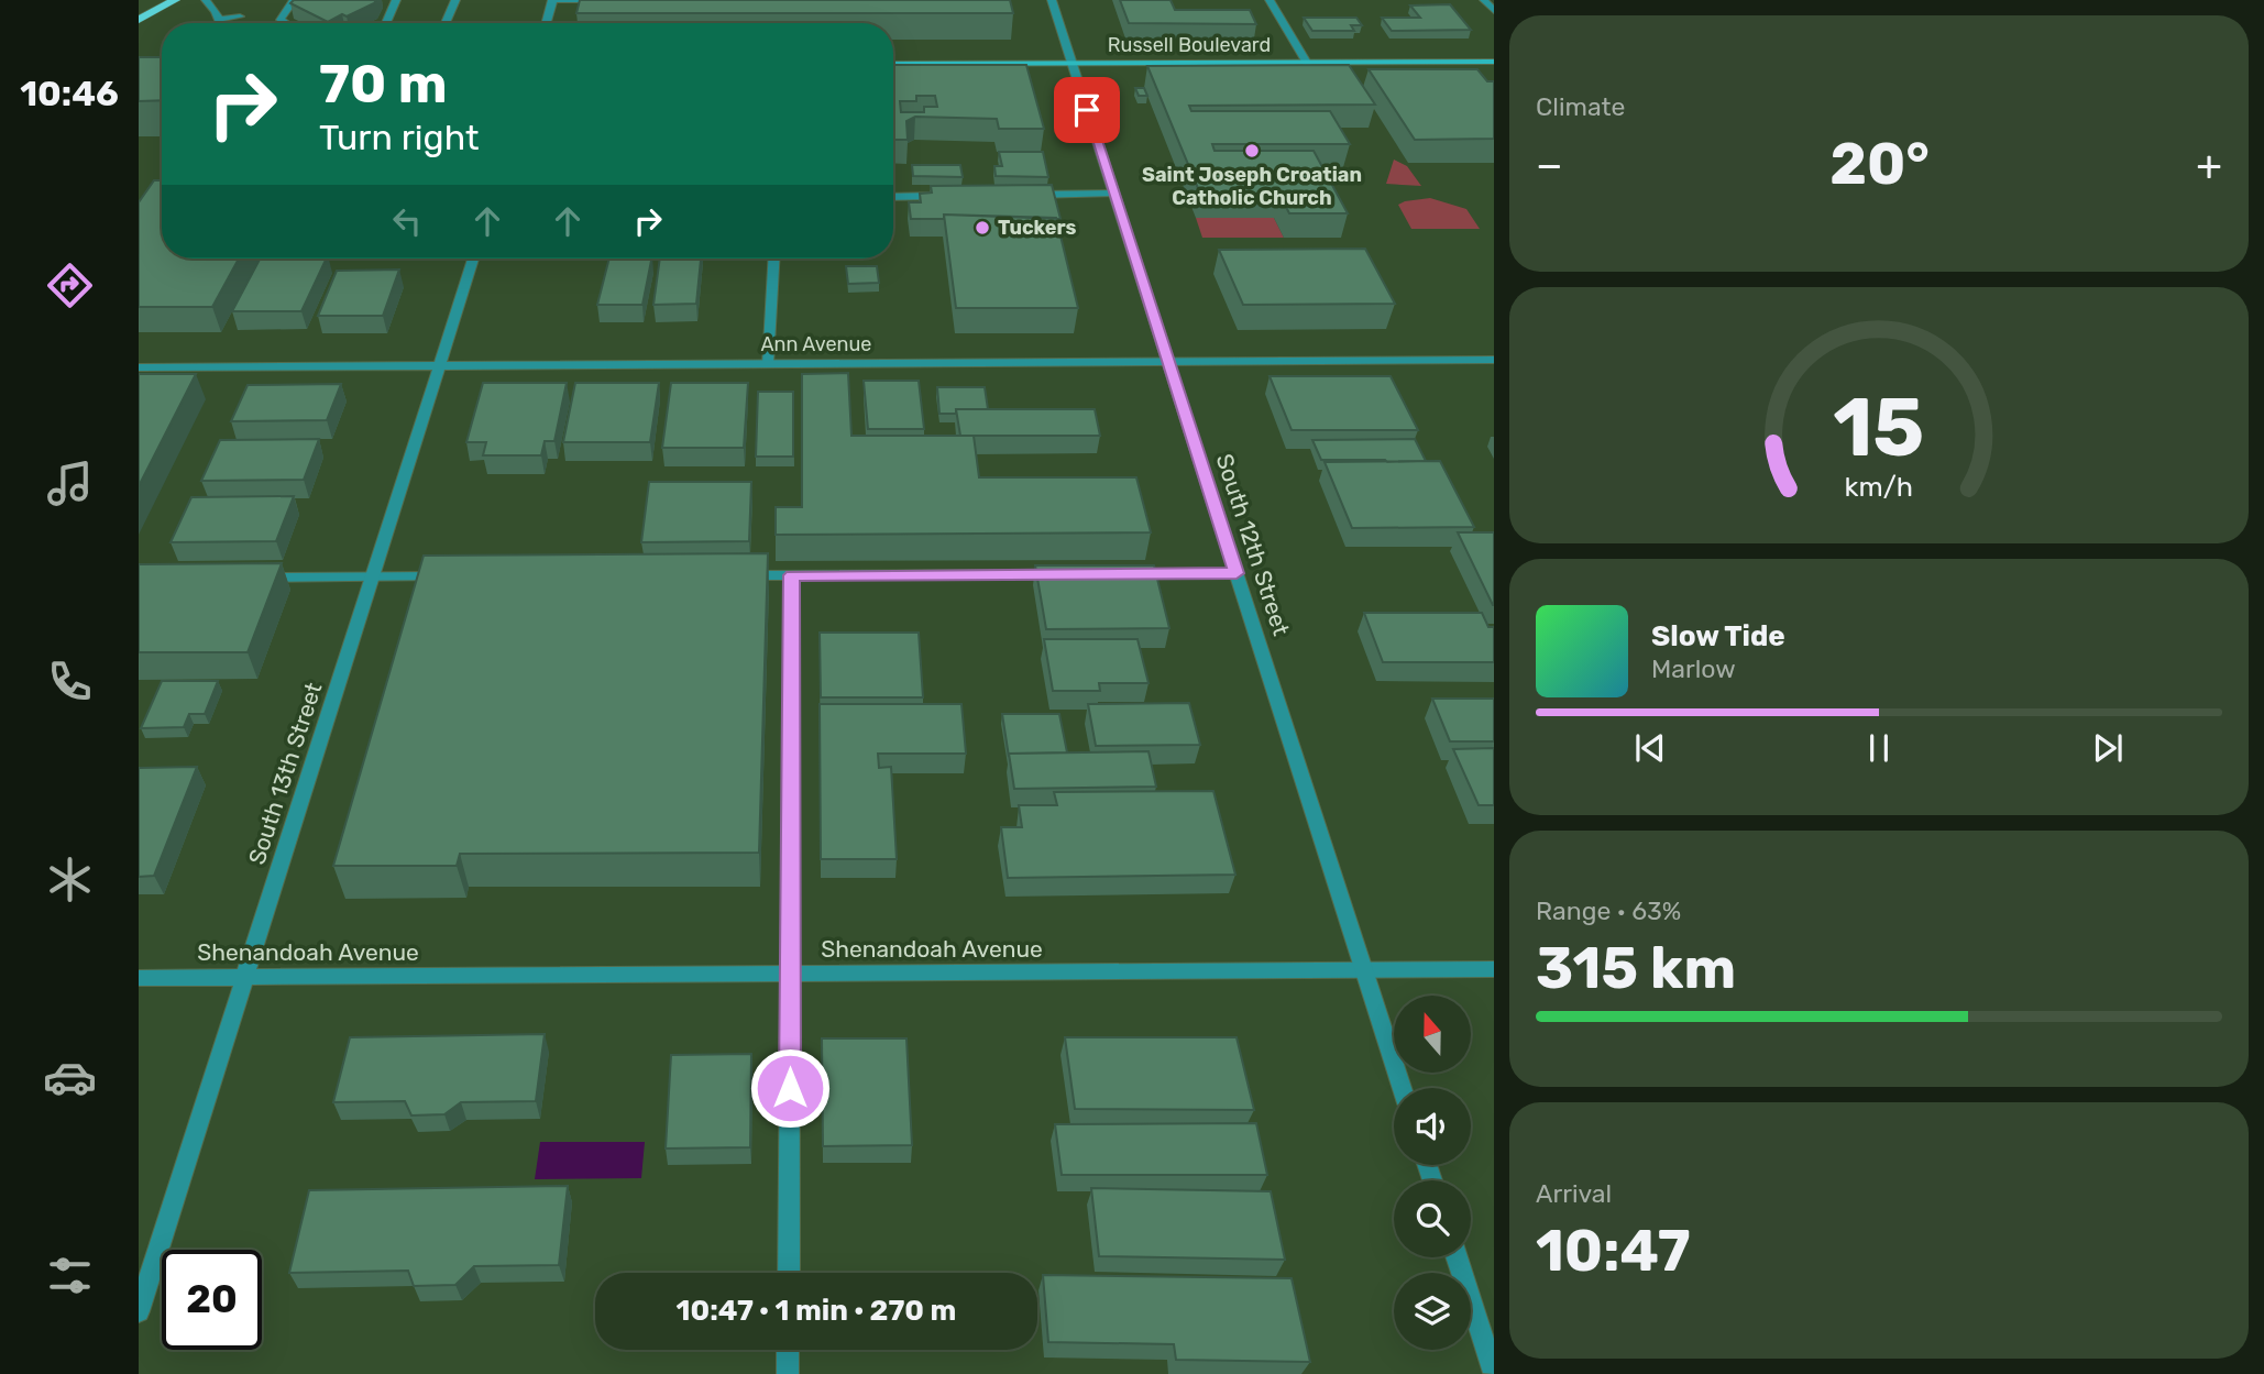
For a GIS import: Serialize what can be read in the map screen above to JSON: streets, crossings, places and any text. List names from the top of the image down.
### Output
{
  "streets": {
    "main road": ["Russell Boulevard"],
    "street": [
      "Ann Avenue",
      "South 12th Street",
      "South 13th Street",
      "Shenandoah Avenue"
    ]
  },
  "crossings": [
    ["Russell Boulevard", "South 12th Street"],
    ["Ann Avenue", "South 12th Street"],
    ["Ann Avenue", "South 13th Street"],
    ["South 12th Street", "Shenandoah Avenue"],
    ["South 13th Street", "Shenandoah Avenue"]
  ],
  "places": ["Saint Joseph Croatian Catholic Church", "Tuckers"],
  "north": "top",
  "page": {
    "tabs": "10:46",
    "tile": [
      "Climate",
      ["Range · 63%", "315 km"],
      ["Arrival", "10:47"]
    ],
    "turn": ["70 m", "Turn right"],
    "heat": ["−", "20°", "+"],
    "song": ["Slow Tide", "Marlow"],
    "limit": "20",
    "trip": "10:47 · 1 min · 270 m",
    "gauge": ["15", "km/h"]
  }
}
